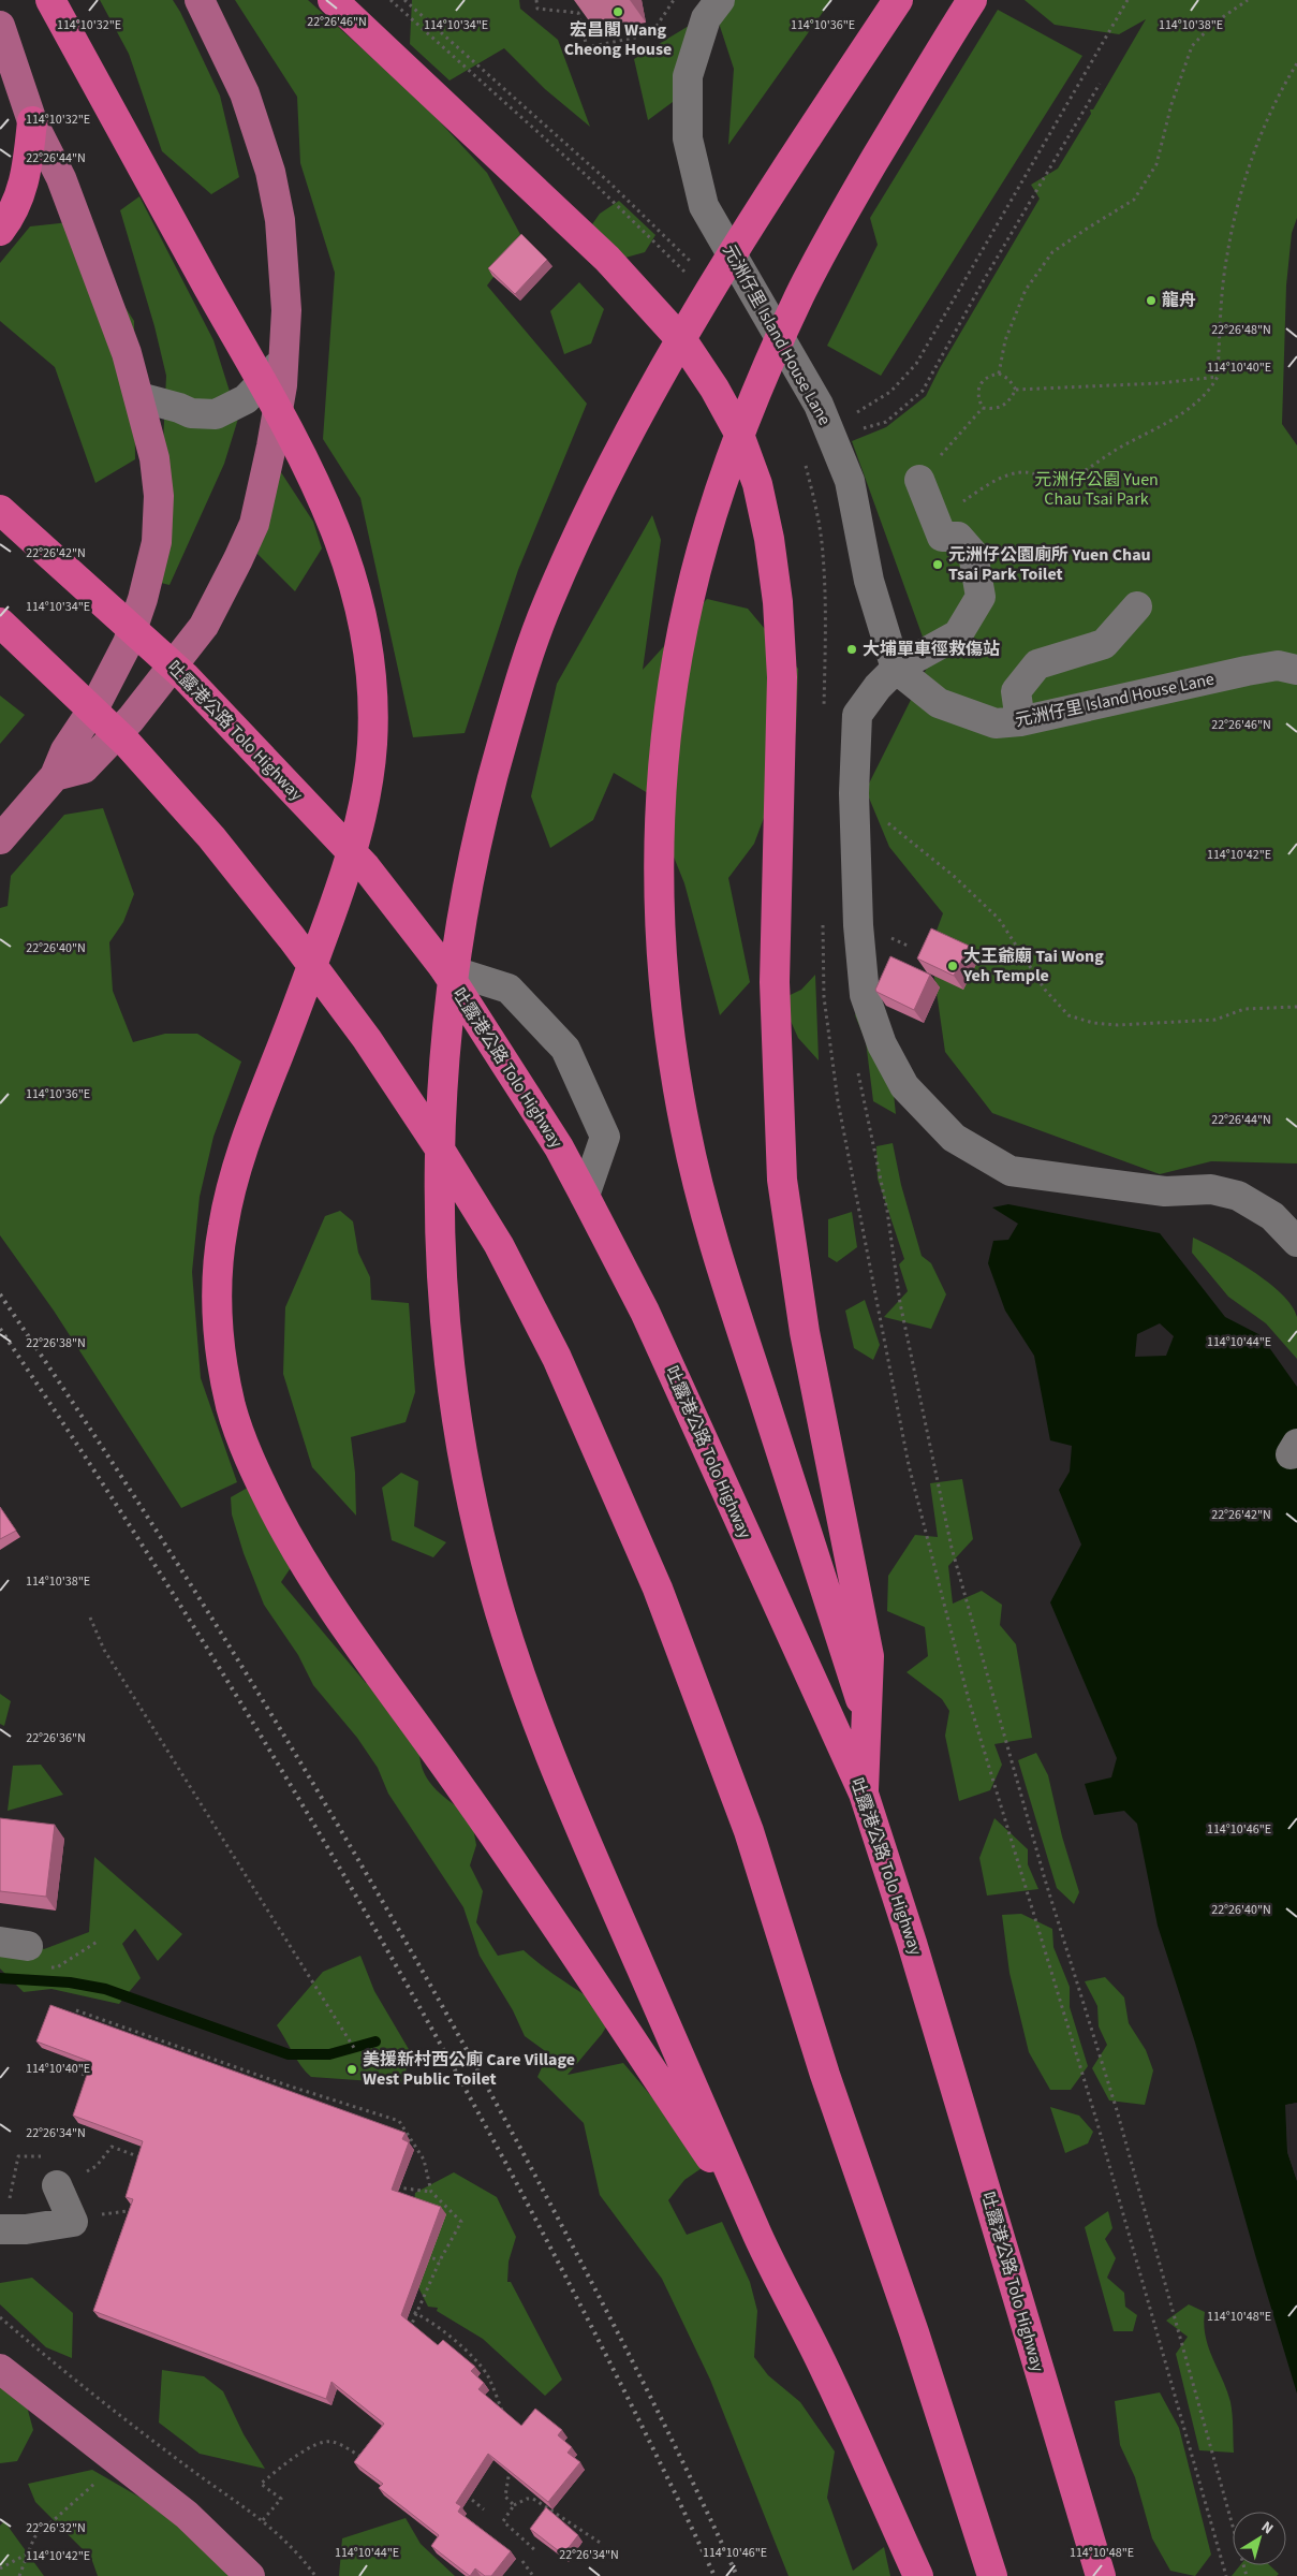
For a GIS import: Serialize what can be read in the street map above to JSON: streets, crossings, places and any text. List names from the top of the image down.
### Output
{
  "streets": {
    "highway": ["吐露港公路 Tolo Highway"],
    "street": ["元洲仔里 Island House Lane"]
  },
  "parks": ["元洲仔公園 Yuen Chau Tsai Park"],
  "places": [
    "宏昌閣 Wang Cheong House",
    "龍舟",
    "元洲仔公園廁所 Yuen Chau Tsai Park Toilet",
    "大埔單車徑救傷站",
    "大王爺廟 Tai Wong Yeh Temple",
    "美援新村西公廁 Care Village West Public Toilet"
  ],
  "north": "top right",
  "coordinates": [
    "22°26'46\"N",
    "114°10'32\"E",
    "114°10'34\"E",
    "114°10'36\"E",
    "114°10'38\"E",
    "22°26'44\"N",
    "22°26'48\"N",
    "114°10'40\"E",
    "22°26'42\"N",
    "114°10'42\"E",
    "22°26'40\"N",
    "114°10'44\"E",
    "22°26'38\"N",
    "22°26'36\"N",
    "114°10'46\"E",
    "22°26'34\"N",
    "114°10'48\"E",
    "22°26'32\"N"
  ]
}
